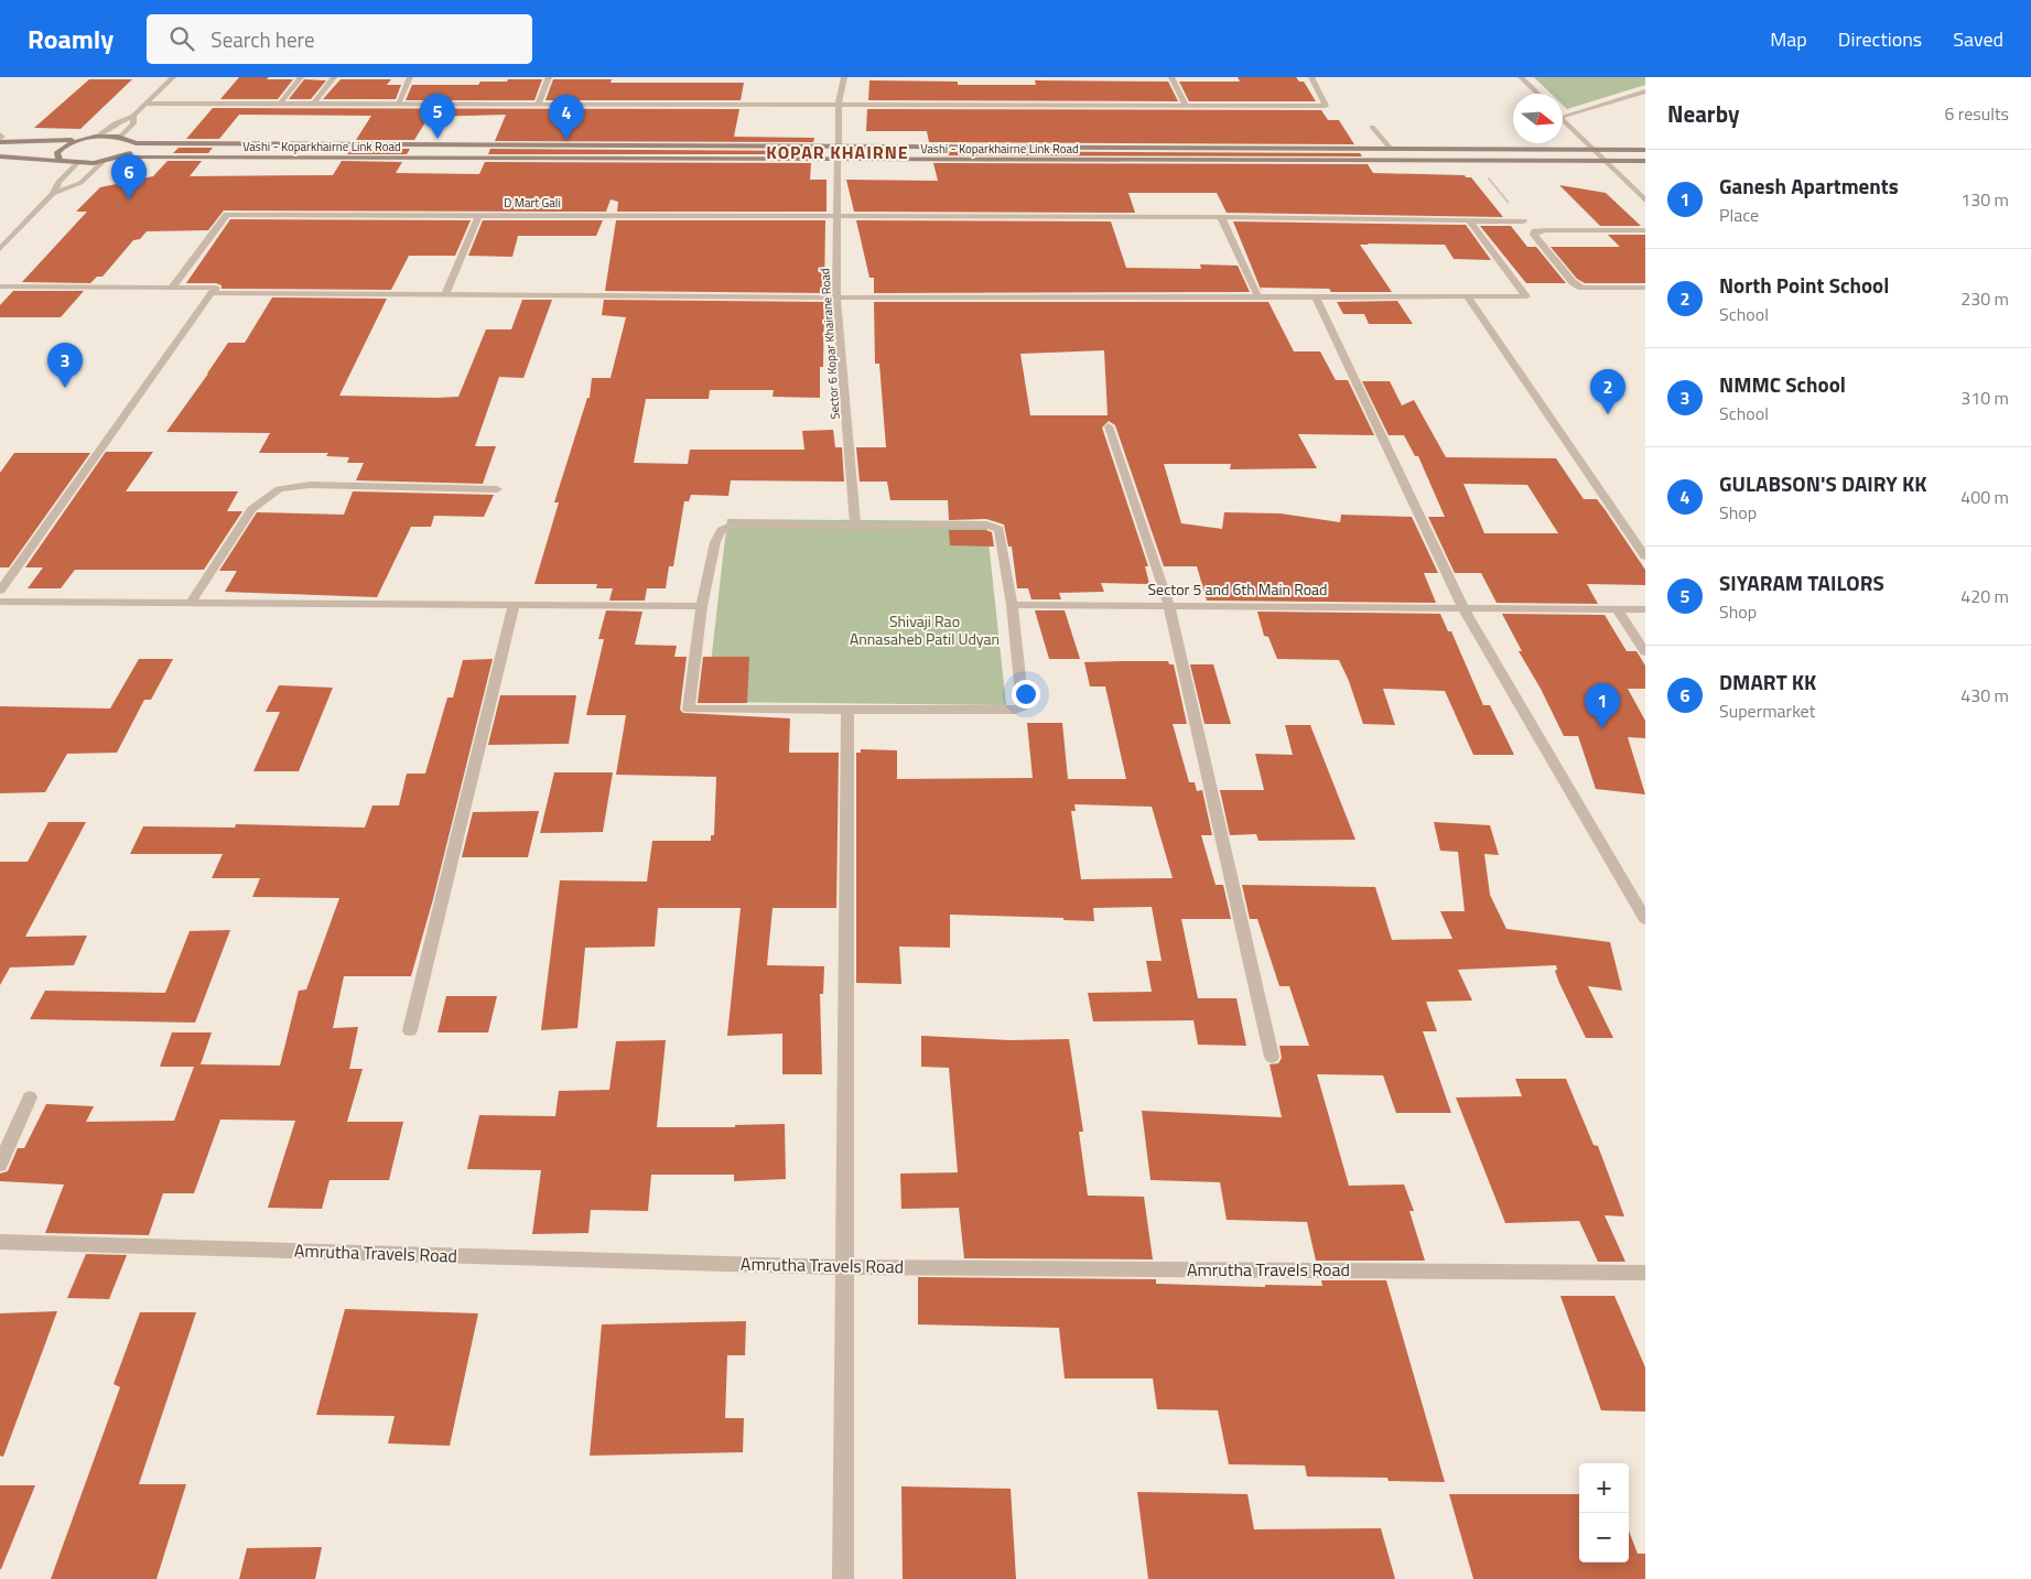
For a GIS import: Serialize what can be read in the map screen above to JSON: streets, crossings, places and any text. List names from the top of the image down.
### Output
{
  "streets": {
    "main road": ["Vashi - Koparkhairne Link Road"],
    "street": [
      "D Mart Gali",
      "Sector 6 Kopar Khairane Road",
      "Sector 5 and 6th Main Road",
      "Amrutha Travels Road"
    ]
  },
  "crossings": [
    ["Vashi - Koparkhairne Link Road", "Sector 6 Kopar Khairane Road"],
    ["D Mart Gali", "Sector 6 Kopar Khairane Road"]
  ],
  "districts": ["KOPAR KHAIRNE"],
  "parks": ["Shivaji Rao Annasaheb Patil Udyan"],
  "north": "right",
  "page": {
    "header": "Roamly",
    "search": "Search here",
    "nav": ["Map", "Directions", "Saved"],
    "heading": ["Nearby", "6 results"],
    "pins": [
      "5",
      "4",
      "6",
      "3",
      "2",
      "1"
    ],
    "list": [
      {
        "mark": "1",
        "name": "Ganesh Apartments",
        "note": "Place",
        "value": "130 m"
      },
      {
        "mark": "2",
        "name": "North Point School",
        "note": "School",
        "value": "230 m"
      },
      {
        "mark": "3",
        "name": "NMMC School",
        "note": "School",
        "value": "310 m"
      },
      {
        "mark": "4",
        "name": "GULABSON'S DAIRY KK",
        "note": "Shop",
        "value": "400 m"
      },
      {
        "mark": "5",
        "name": "SIYARAM TAILORS",
        "note": "Shop",
        "value": "420 m"
      },
      {
        "mark": "6",
        "name": "DMART KK",
        "note": "Supermarket",
        "value": "430 m"
      }
    ],
    "map_buttons": ["+", "−"]
  }
}
